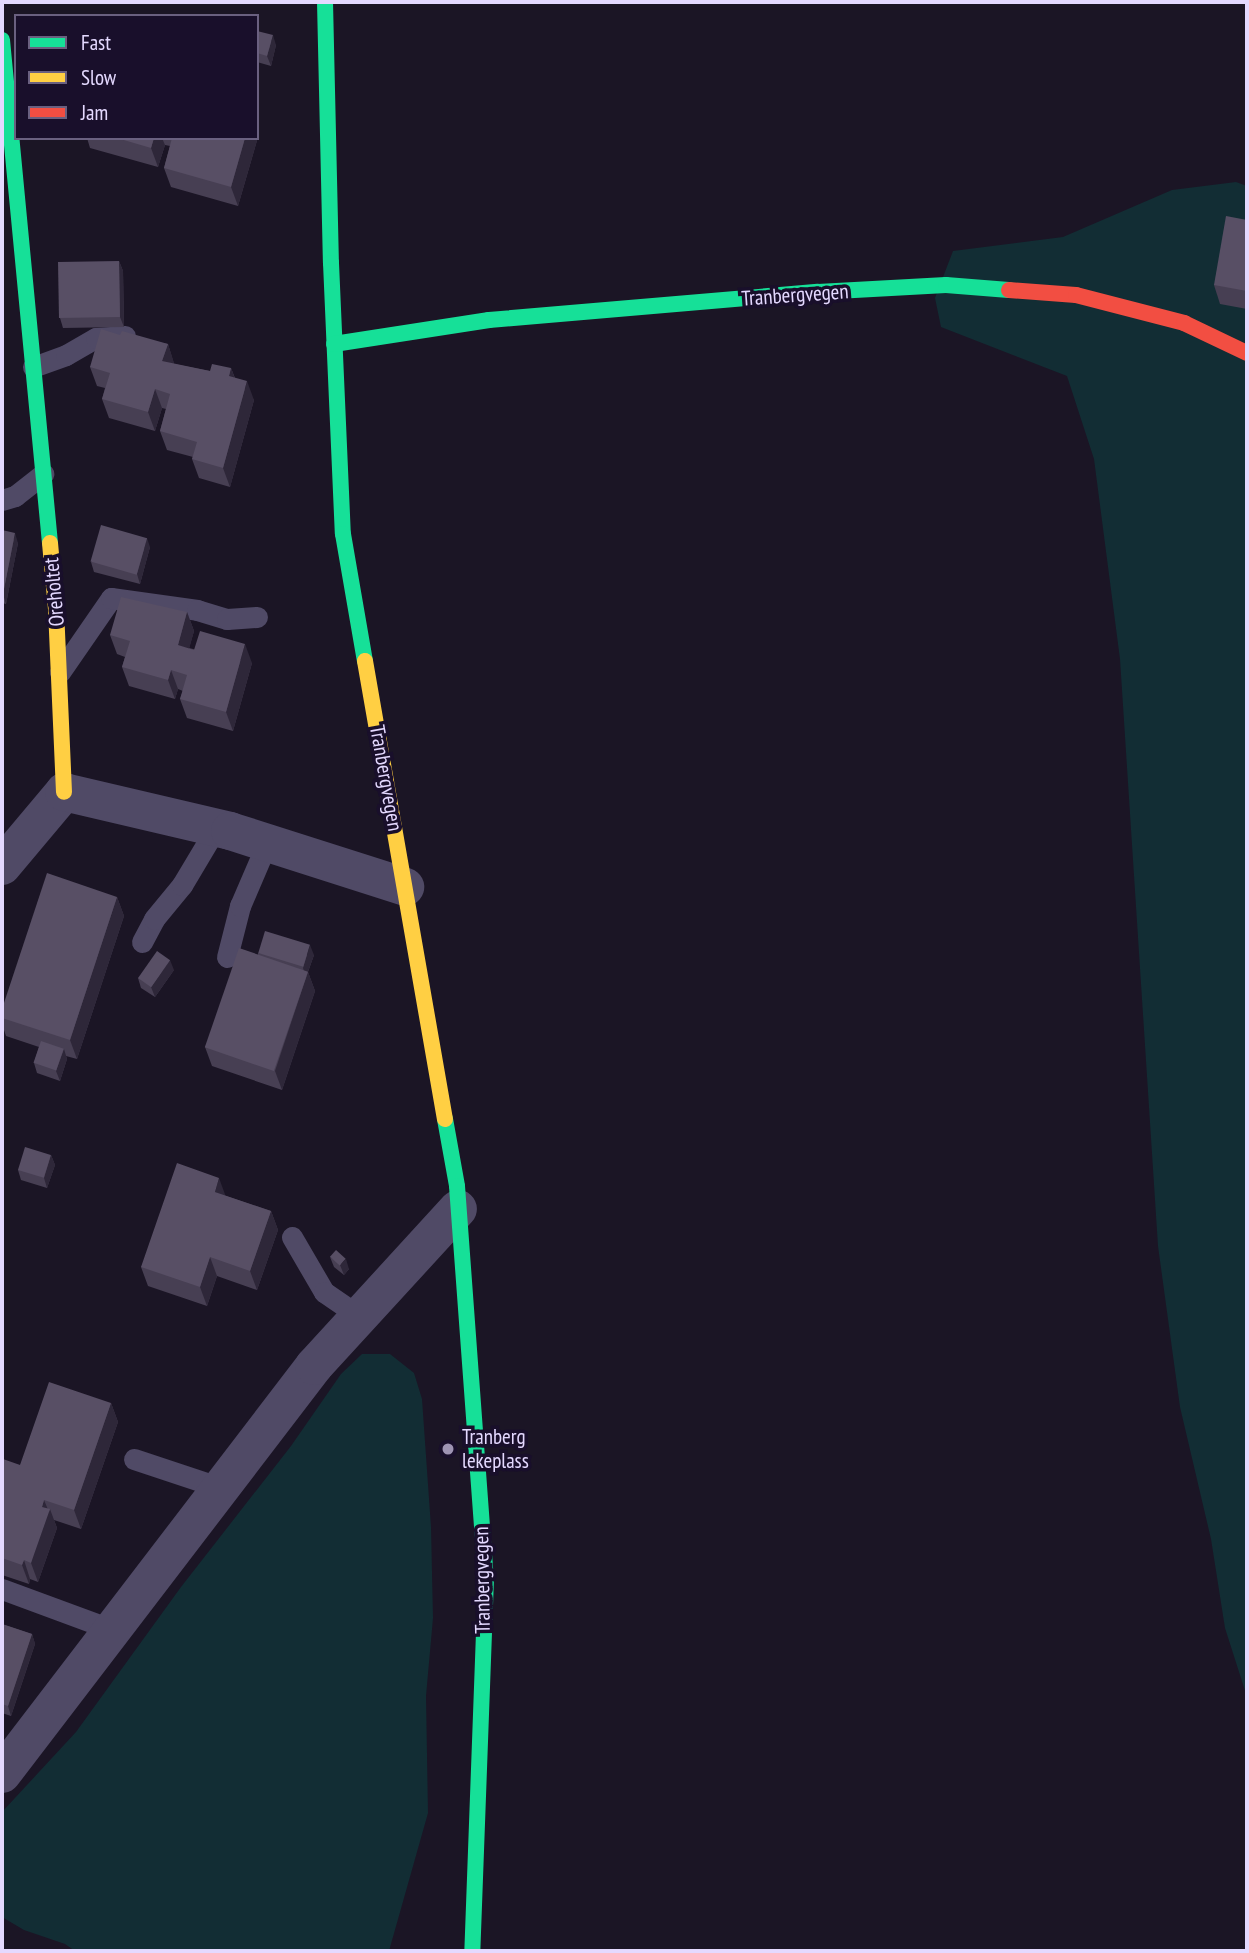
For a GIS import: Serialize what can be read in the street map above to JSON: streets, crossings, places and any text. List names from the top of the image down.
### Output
{
  "streets": {
    "street": ["Tranbergvegen", "Oreholtet"]
  },
  "places": ["Tranberg lekeplass"],
  "legend": ["Fast", "Slow", "Jam"]
}
